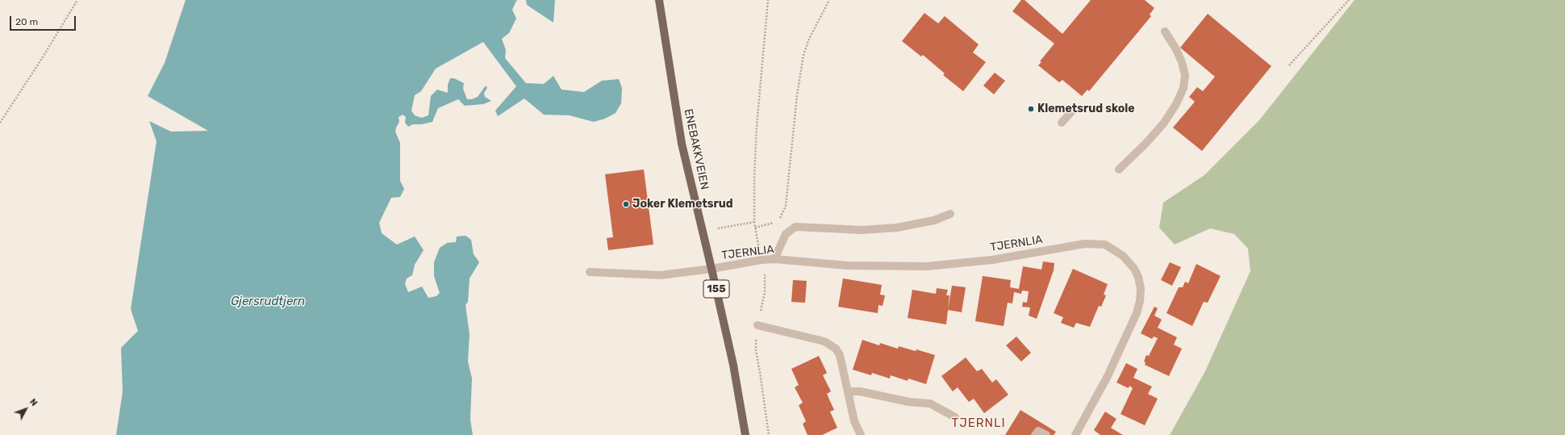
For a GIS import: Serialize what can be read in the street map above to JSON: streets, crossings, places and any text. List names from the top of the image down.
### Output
{
  "streets": {
    "main road": ["ENEBAKKVEIEN", "155"],
    "street": ["TJERNLIA"]
  },
  "crossings": [
    ["ENEBAKKVEIEN", "TJERNLIA"]
  ],
  "districts": ["TJERNLI"],
  "water": ["Gjersrudtjern"],
  "places": ["Klemetsrud skole", "Joker Klemetsrud"],
  "scale_bar": "20 m",
  "north": "top right"
}
